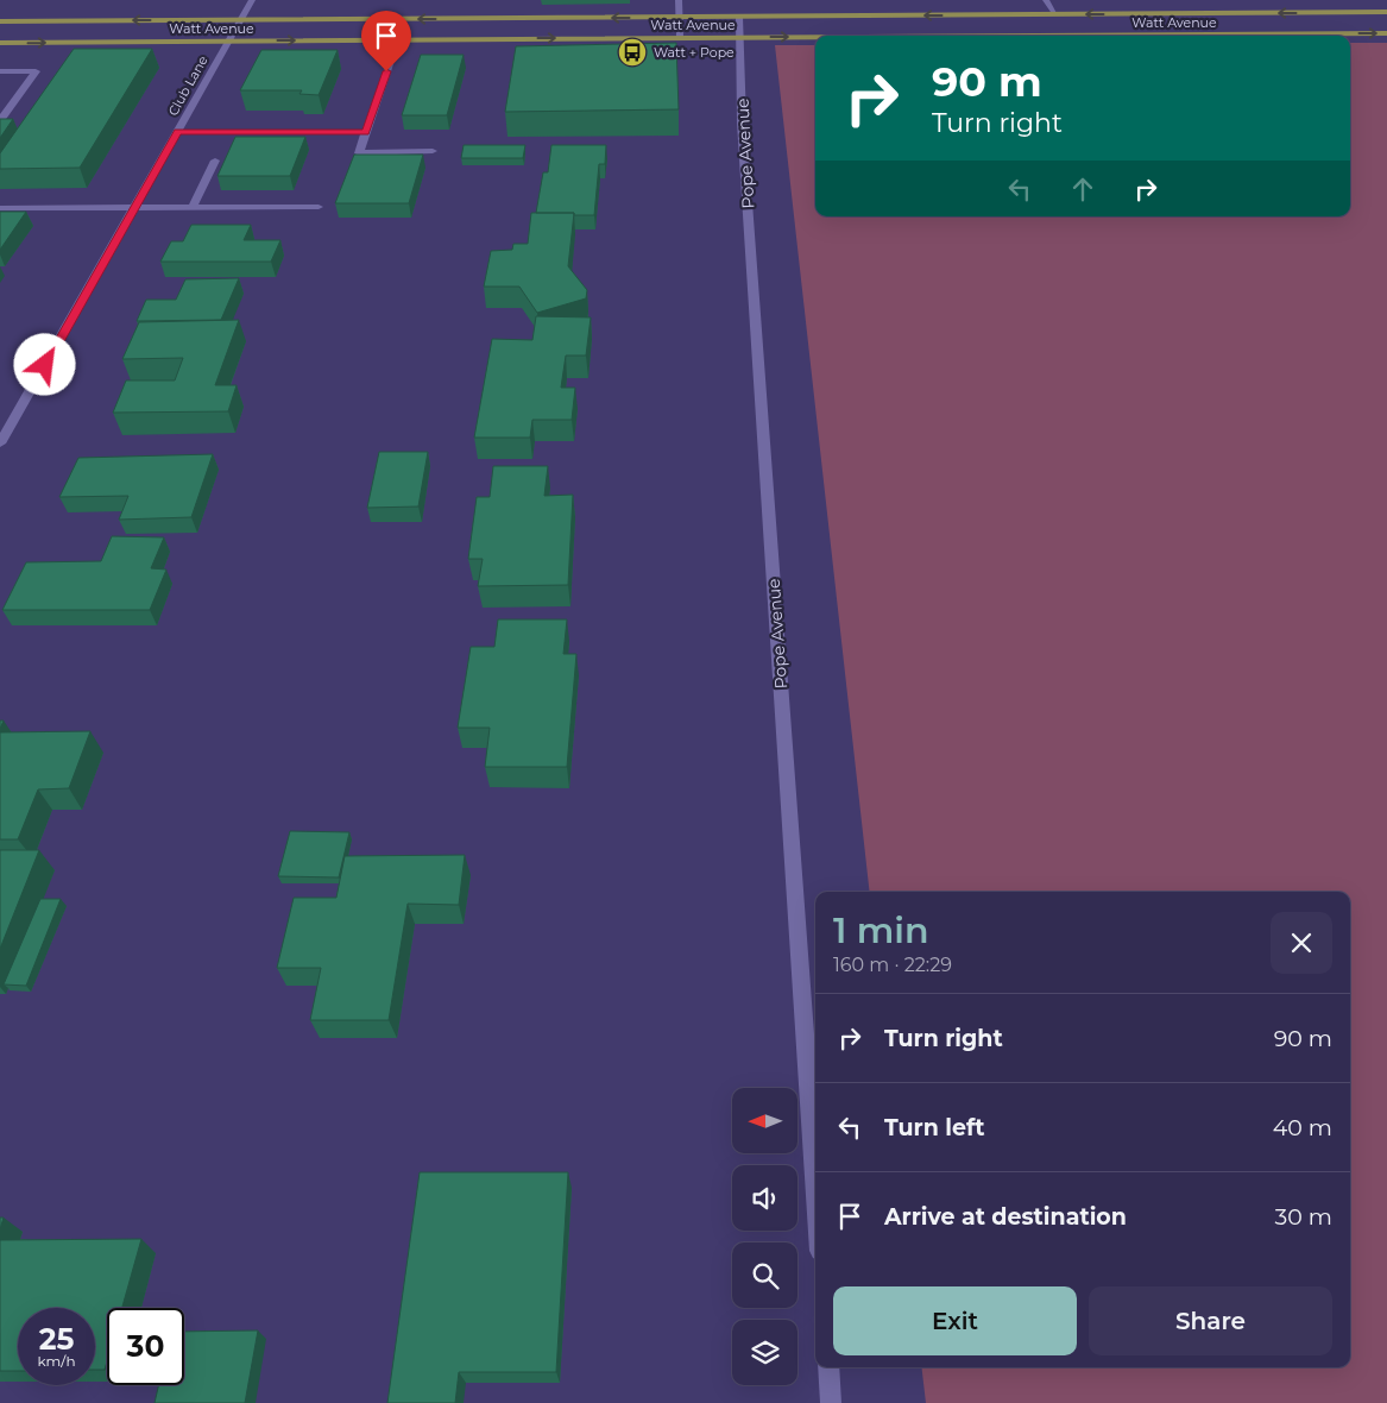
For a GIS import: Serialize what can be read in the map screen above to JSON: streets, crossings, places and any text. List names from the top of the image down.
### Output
{
  "streets": {
    "main road": ["Watt Avenue"],
    "street": ["Club Lane", "Pope Avenue"]
  },
  "crossings": [
    ["Watt Avenue", "Club Lane"],
    ["Watt Avenue", "Pope Avenue"]
  ],
  "places": {
    "bus stop": ["Watt + Pope"]
  },
  "north": "left",
  "page": {
    "turn": ["90 m", "Turn right"],
    "heading": ["1 min", "160 m · 22:29"],
    "list": [
      {
        "name": "Turn right",
        "value": "90 m"
      },
      {
        "name": "Turn left",
        "value": "40 m"
      },
      {
        "name": "Arrive at destination",
        "value": "30 m"
      }
    ],
    "buttons": ["Exit", "Share"],
    "speed": "25 km/h",
    "limit": "30"
  }
}
